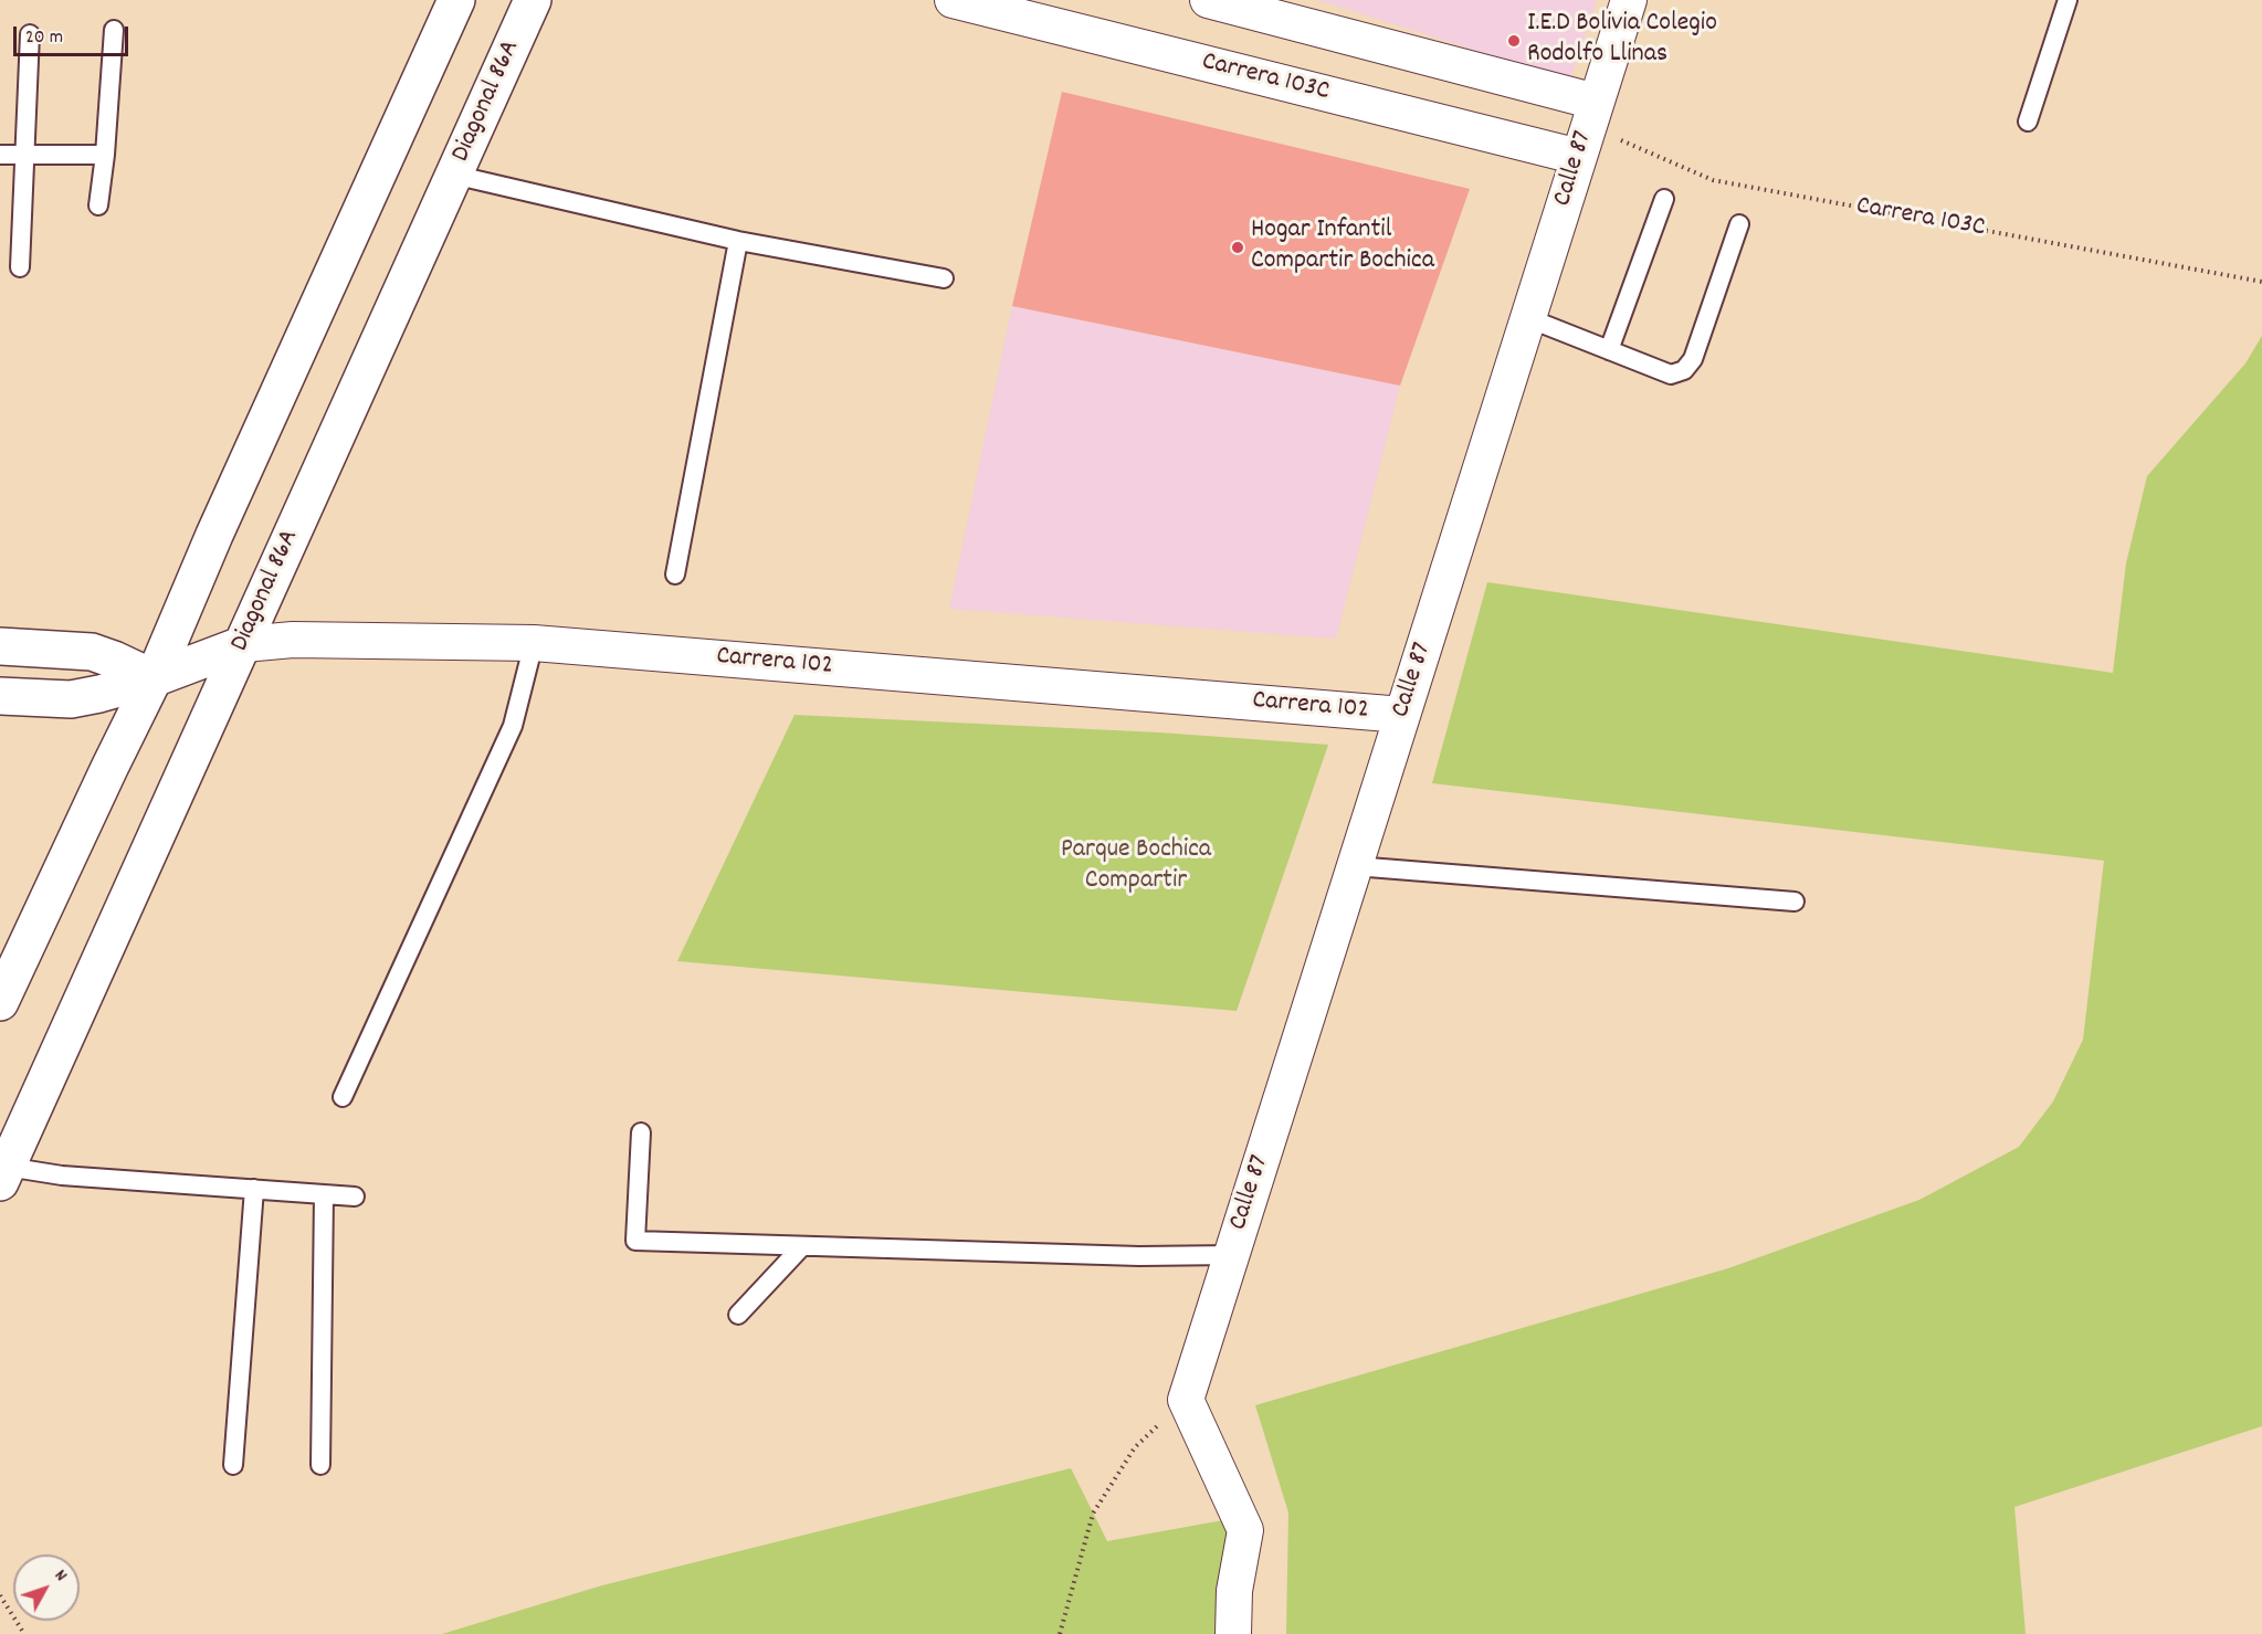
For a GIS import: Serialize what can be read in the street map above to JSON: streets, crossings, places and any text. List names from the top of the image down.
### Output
{
  "streets": {
    "street": [
      "Carrera 103C",
      "Diagonal 86A",
      "Calle 87",
      "Carrera 102"
    ]
  },
  "crossings": [
    ["Carrera 103C", "Calle 87"],
    ["Diagonal 86A", "Carrera 102"],
    ["Calle 87", "Carrera 102"]
  ],
  "parks": ["Parque Bochica Compartir"],
  "places": ["I.E.D Bolivia Colegio Rodolfo Llinas", "Hogar Infantil Compartir Bochica"],
  "scale_bar": "20 m",
  "north": "top right"
}
